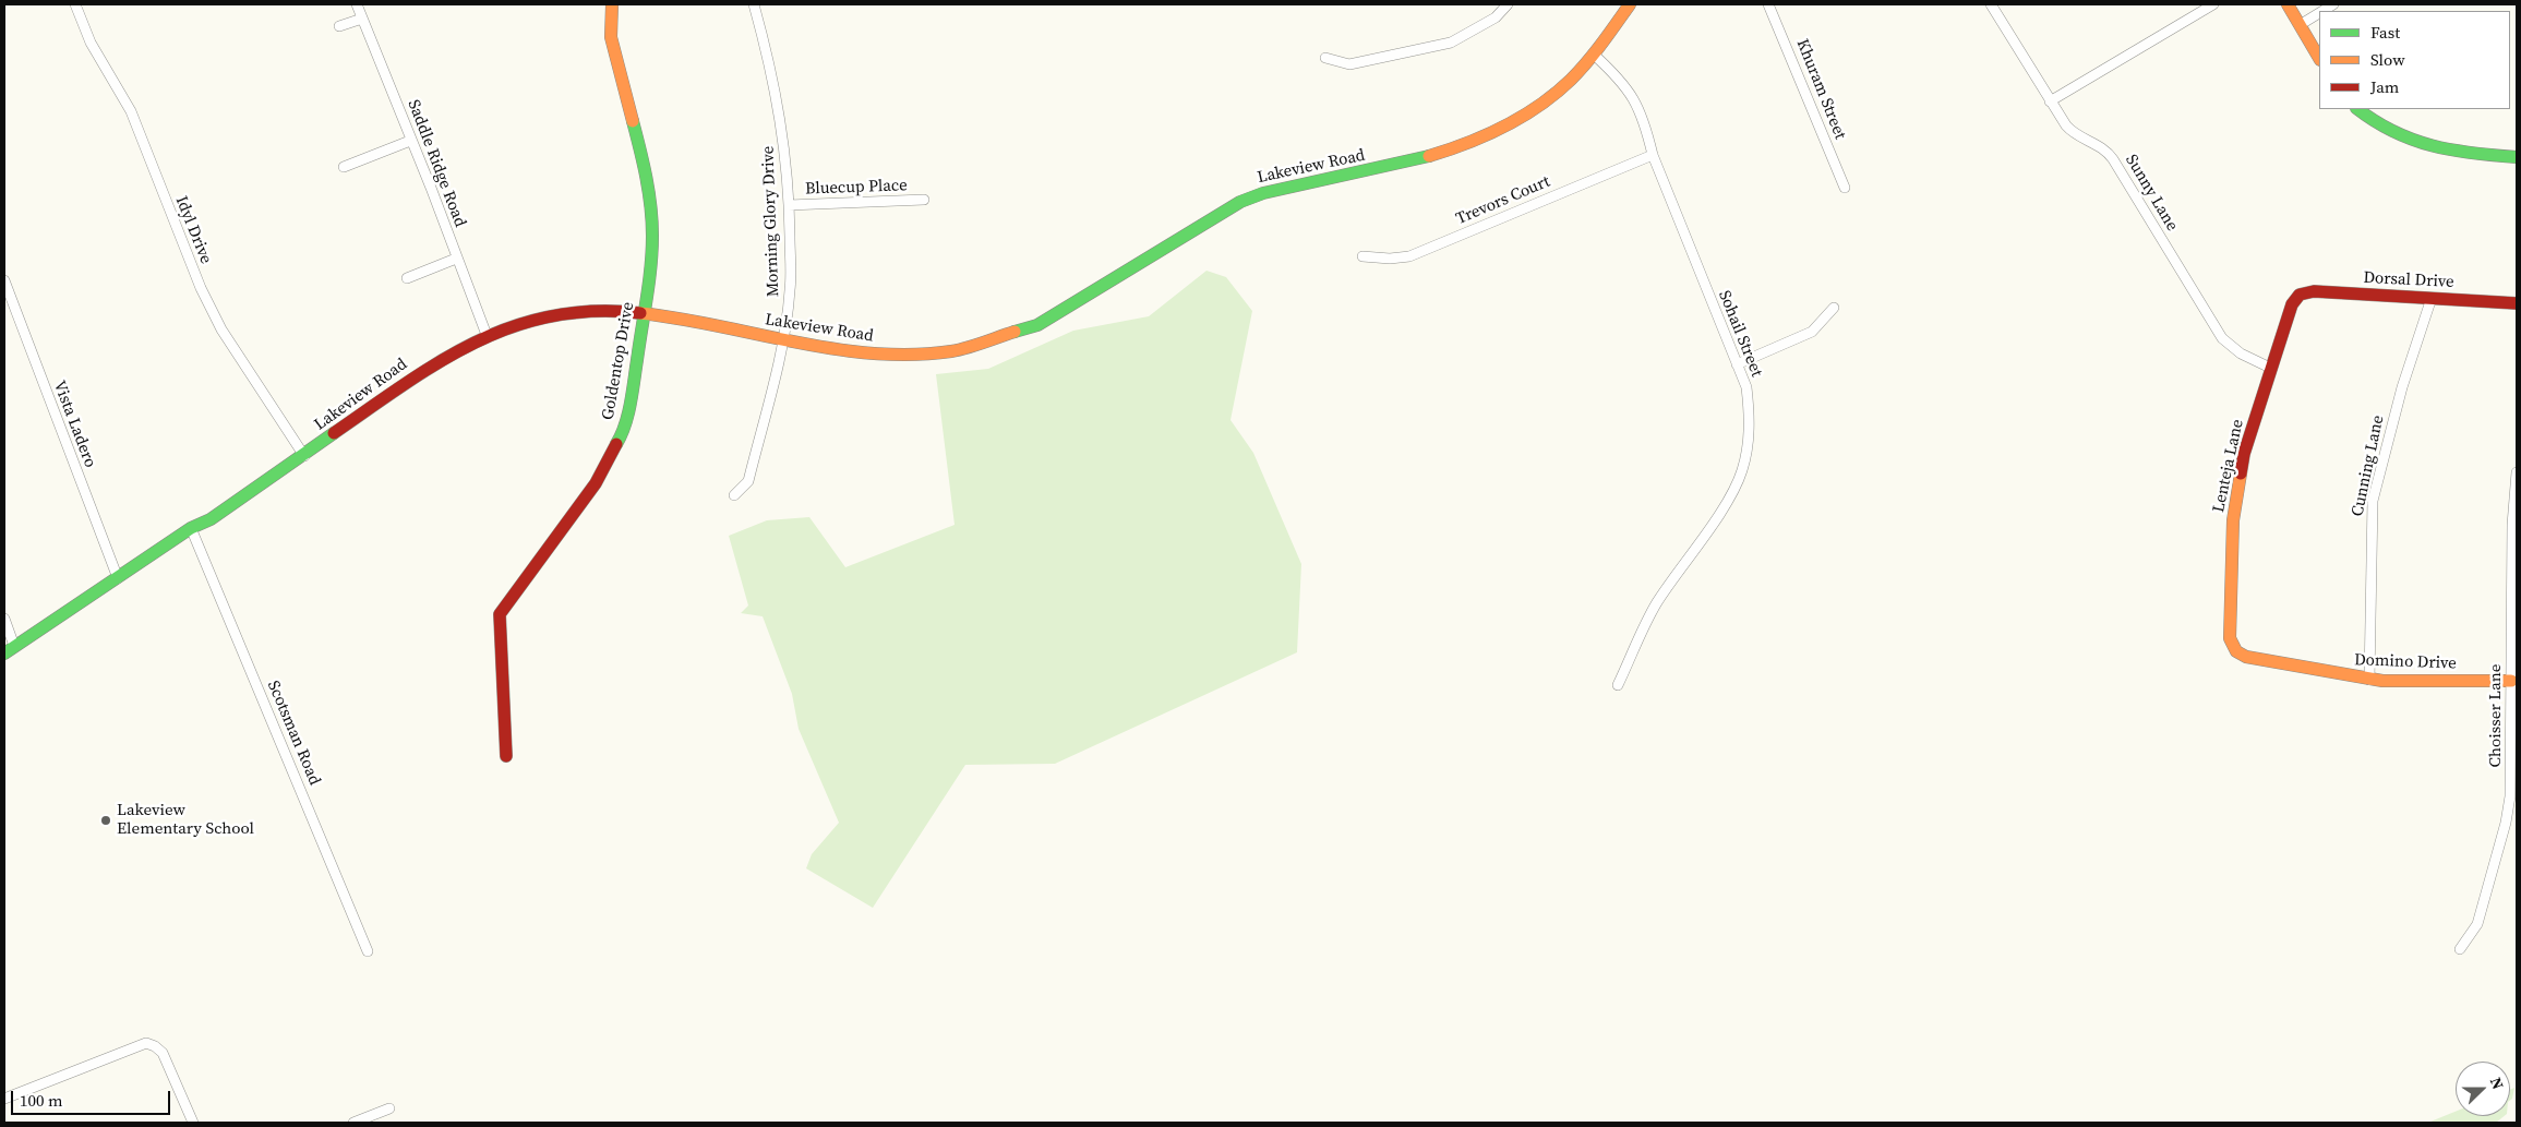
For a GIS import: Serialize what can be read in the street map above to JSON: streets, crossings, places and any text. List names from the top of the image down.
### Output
{
  "streets": {
    "street": [
      "Khuram Street",
      "Saddle Ridge Road",
      "Lakeview Road",
      "Bluecup Place",
      "Sunny Lane",
      "Trevors Court",
      "Morning Glory Drive",
      "Idyl Drive",
      "Dorsal Drive",
      "Sohail Street",
      "Goldentop Drive",
      "Vista Ladero",
      "Lenteja Lane",
      "Cunning Lane",
      "Domino Drive",
      "Choisser Lane",
      "Scotsman Road"
    ]
  },
  "crossings": [
    ["Saddle Ridge Road", "Lakeview Road"],
    ["Lakeview Road", "Morning Glory Drive"],
    ["Lakeview Road", "Idyl Drive"],
    ["Lakeview Road", "Sohail Street"],
    ["Lakeview Road", "Goldentop Drive"],
    ["Lakeview Road", "Vista Ladero"],
    ["Lakeview Road", "Scotsman Road"],
    ["Bluecup Place", "Morning Glory Drive"],
    ["Sunny Lane", "Lenteja Lane"],
    ["Trevors Court", "Sohail Street"],
    ["Dorsal Drive", "Lenteja Lane"],
    ["Dorsal Drive", "Cunning Lane"],
    ["Lenteja Lane", "Domino Drive"],
    ["Cunning Lane", "Domino Drive"],
    ["Domino Drive", "Choisser Lane"]
  ],
  "places": ["Lakeview Elementary School"],
  "legend": ["Fast", "Slow", "Jam"],
  "scale_bar": "100 m",
  "north": "right"
}
